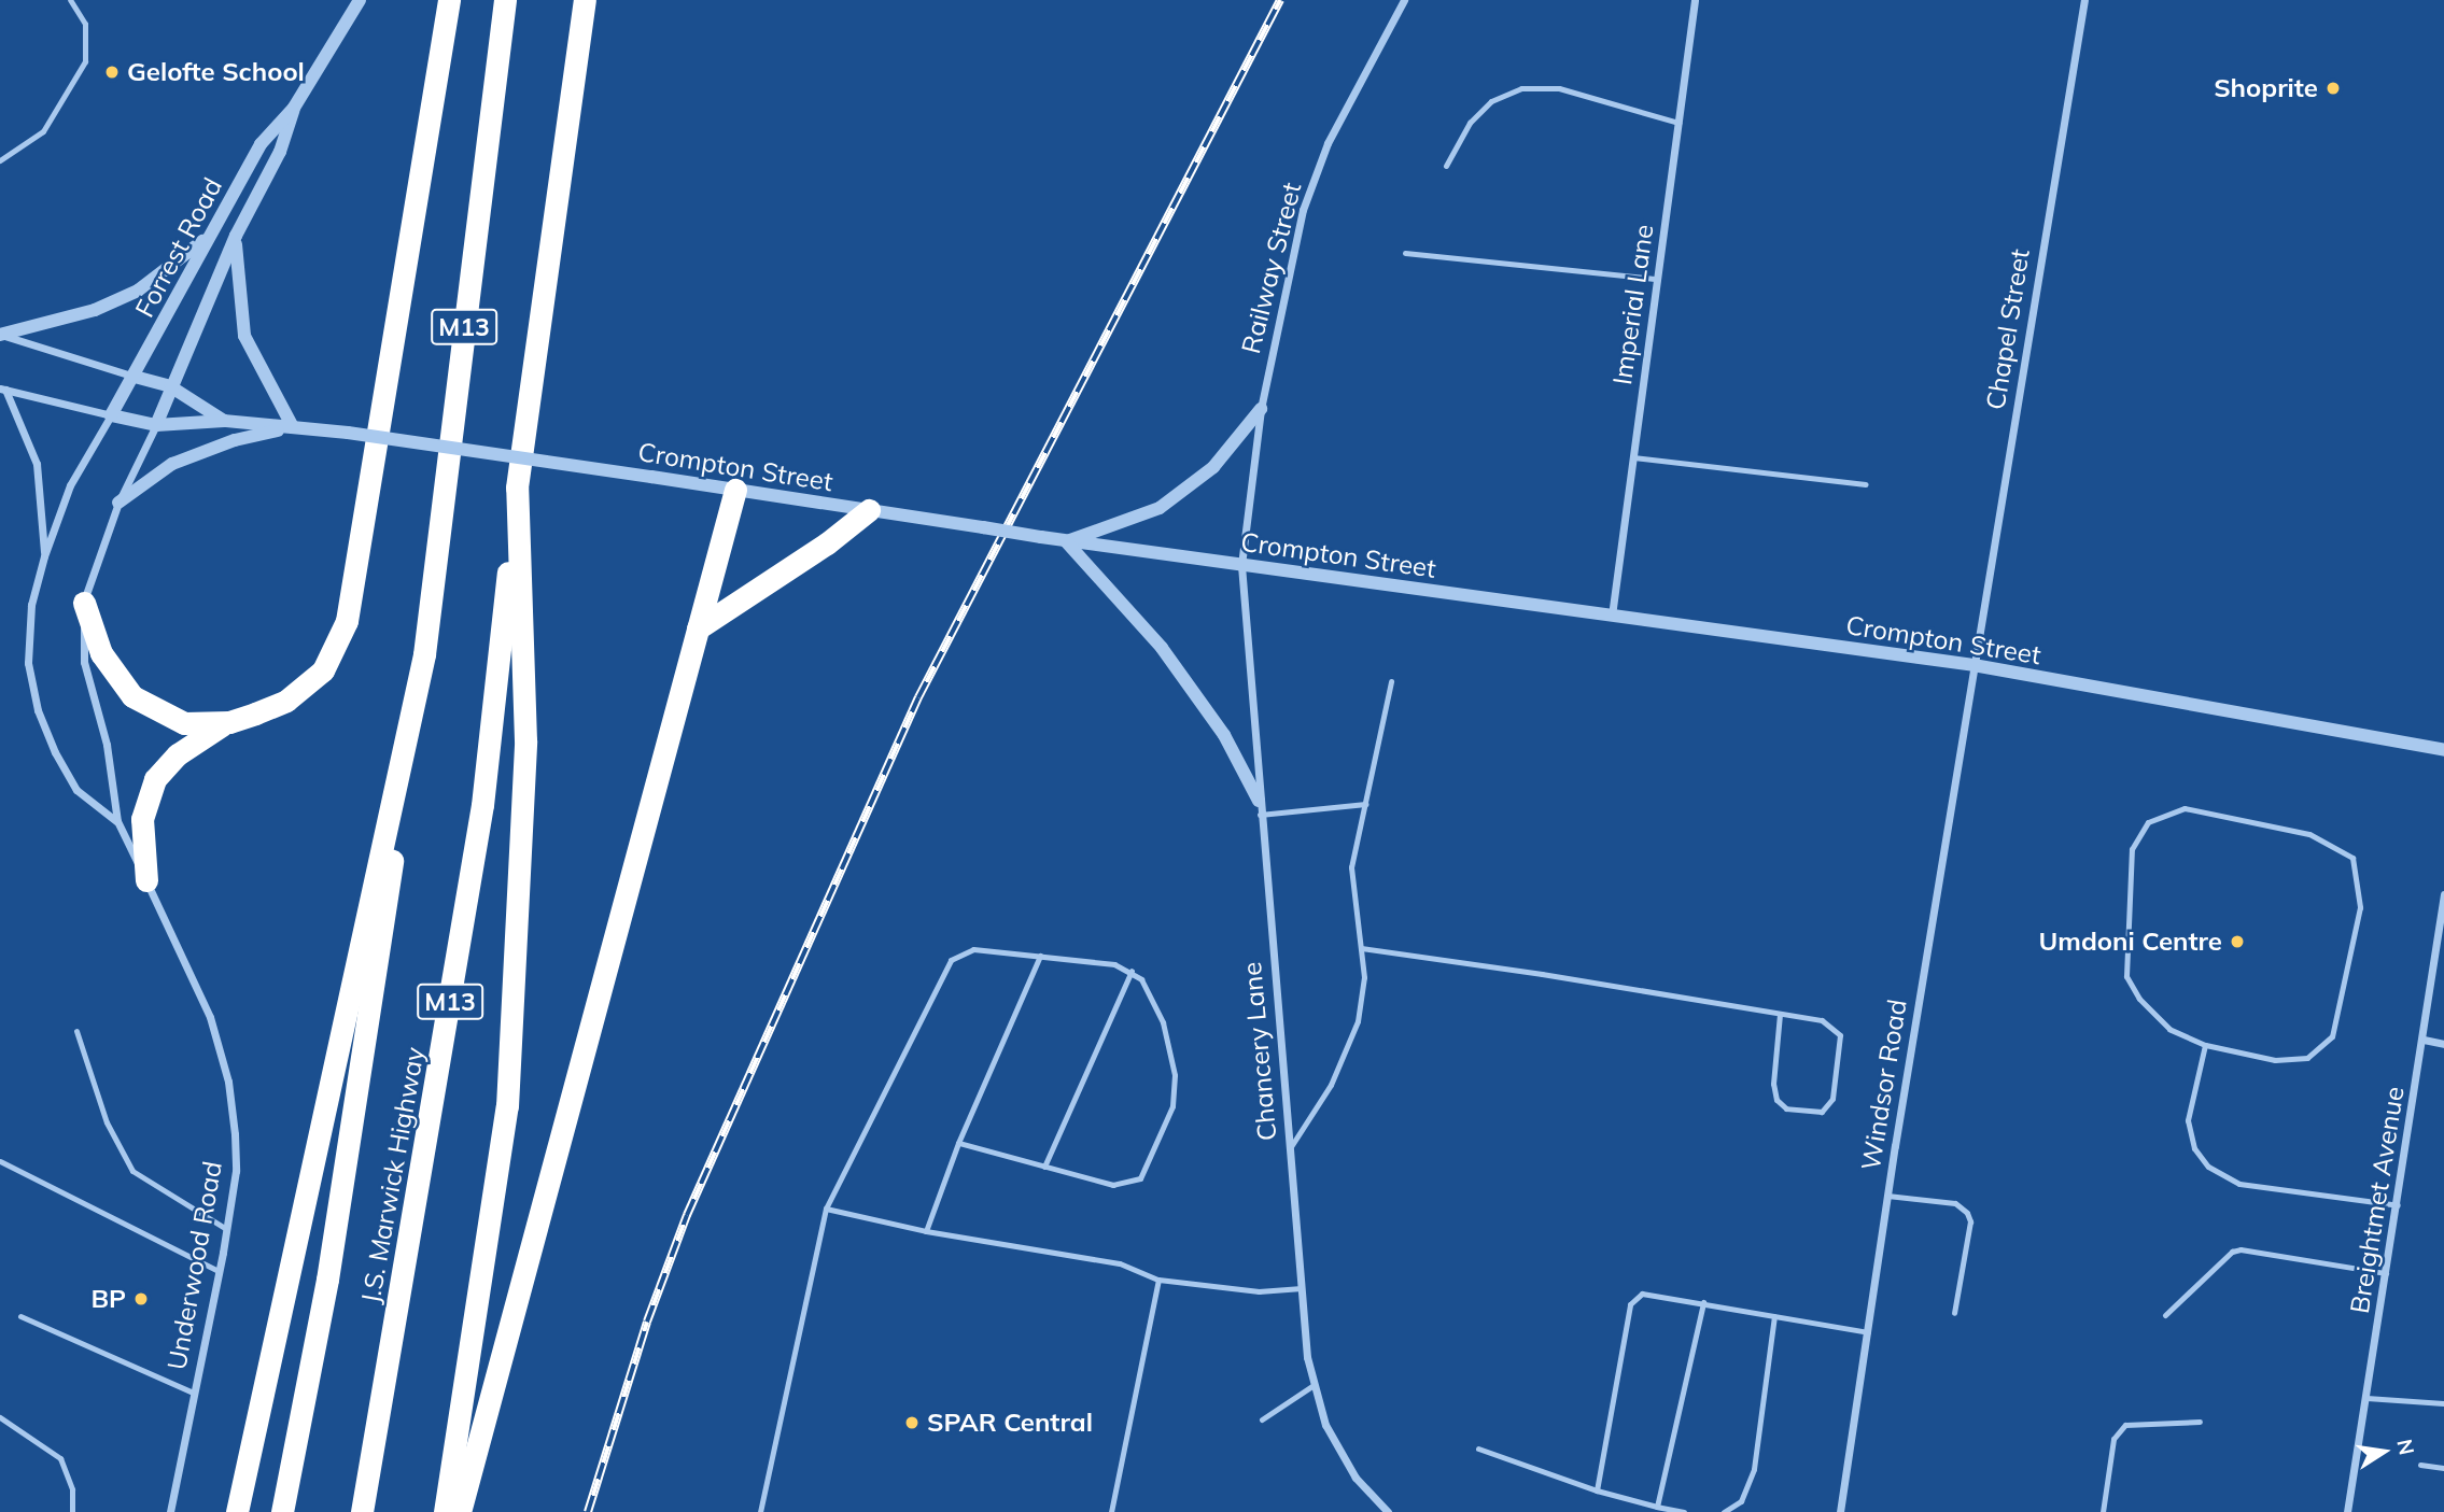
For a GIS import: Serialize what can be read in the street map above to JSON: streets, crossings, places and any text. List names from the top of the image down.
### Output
{
  "streets": {
    "highway": ["M13", "J.S. Marwick Highway"],
    "street": [
      "Forrest Road",
      "Railway Street",
      "Imperial Lane",
      "Chapel Street",
      "Crompton Street",
      "Chancery Lane",
      "Windsor Road",
      "Breightmet Avenue",
      "Underwood Road"
    ]
  },
  "crossings": [
    ["Forrest Road", "Crompton Street"],
    ["Forrest Road", "Underwood Road"],
    ["Railway Street", "Crompton Street"],
    ["Railway Street", "Chancery Lane"],
    ["Imperial Lane", "Crompton Street"],
    ["M13", "J.S. Marwick Highway"],
    ["Chapel Street", "Crompton Street"],
    ["Chapel Street", "Windsor Road"],
    ["Crompton Street", "Chancery Lane"],
    ["Crompton Street", "Windsor Road"],
    ["Crompton Street", "Underwood Road"]
  ],
  "places": [
    "Gelofte School",
    "Shoprite",
    "Umdoni Centre",
    "BP",
    "SPAR Central"
  ],
  "north": "right"
}
